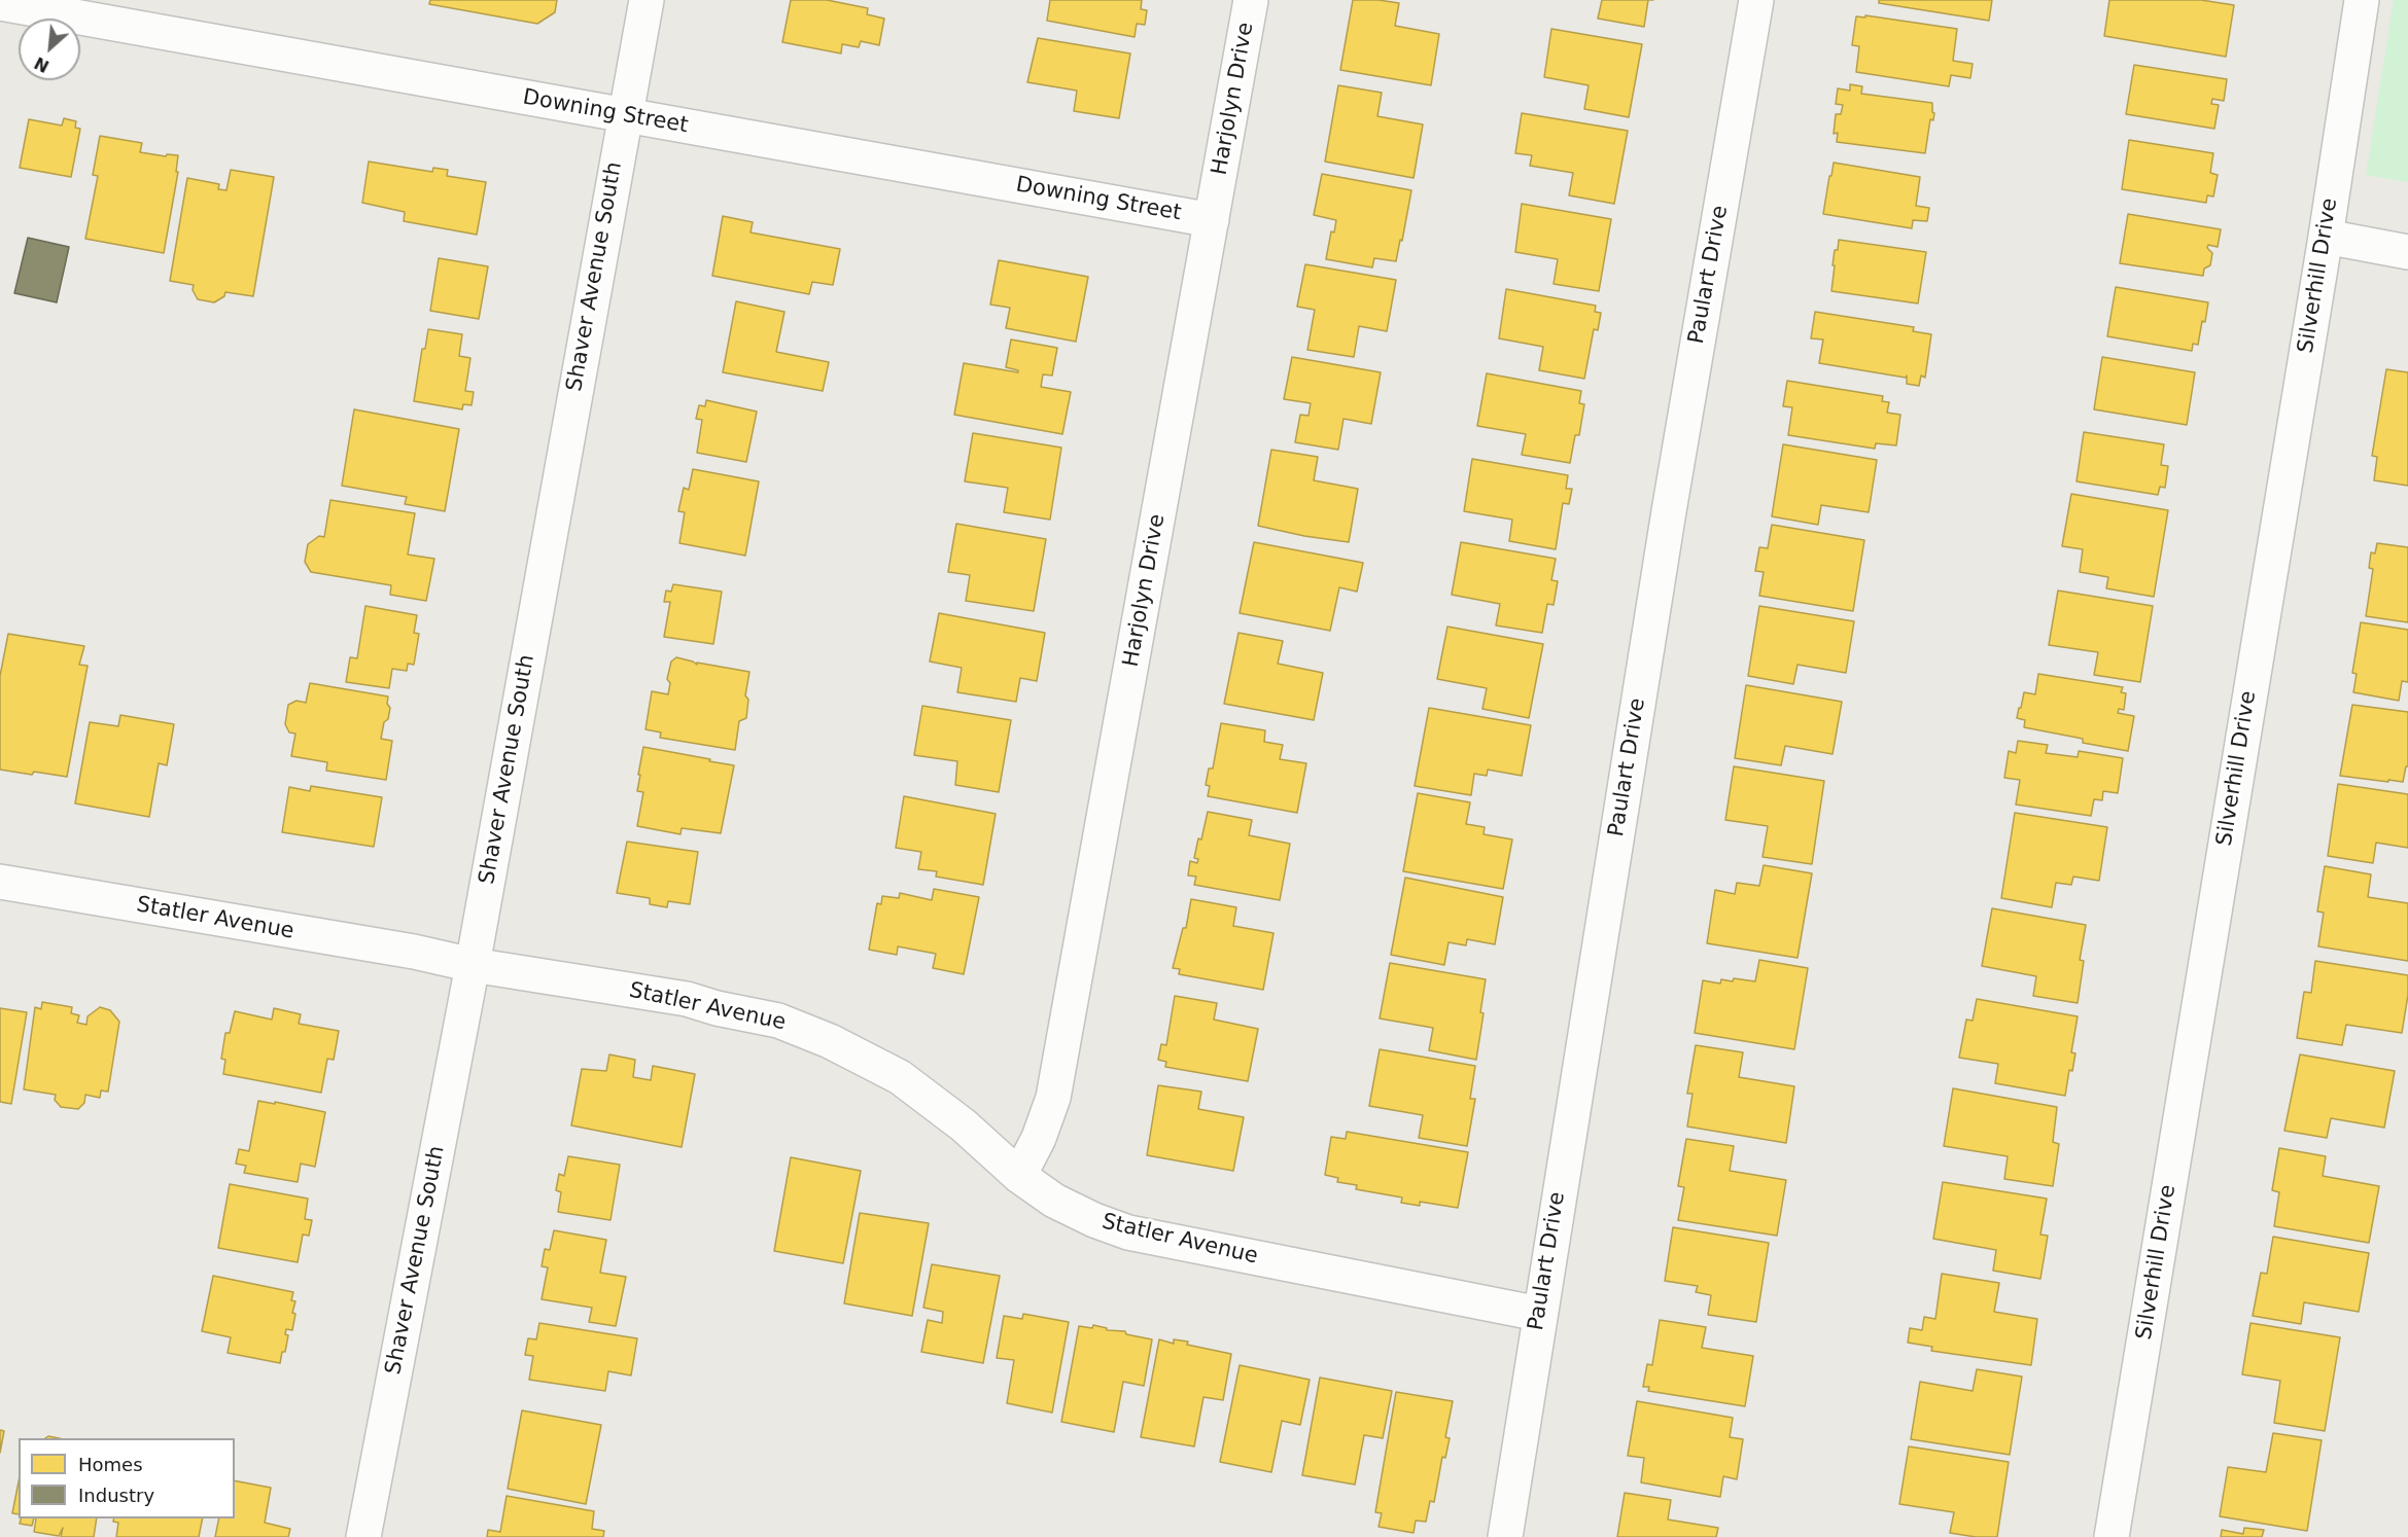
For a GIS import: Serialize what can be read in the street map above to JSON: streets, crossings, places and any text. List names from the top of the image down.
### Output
{
  "streets": {
    "street": [
      "Harjolyn Drive",
      "Downing Street",
      "Paulart Drive",
      "Silverhill Drive",
      "Shaver Avenue South",
      "Statler Avenue"
    ]
  },
  "crossings": [
    ["Harjolyn Drive", "Downing Street"],
    ["Harjolyn Drive", "Statler Avenue"],
    ["Downing Street", "Shaver Avenue South"],
    ["Paulart Drive", "Statler Avenue"],
    ["Shaver Avenue South", "Statler Avenue"]
  ],
  "legend": ["Homes", "Industry"],
  "north": "bottom left"
}
